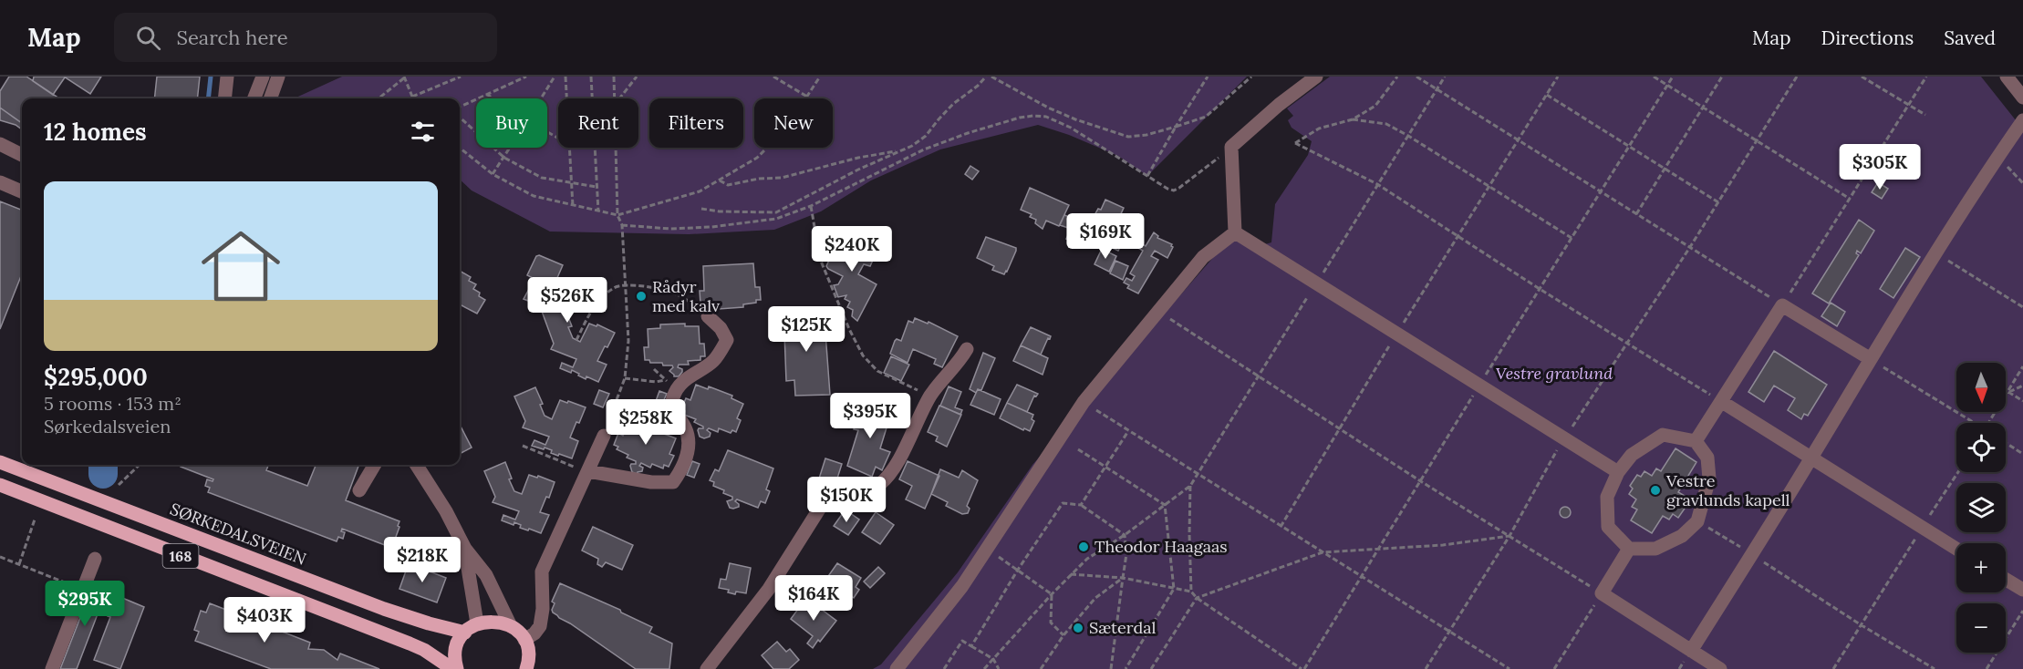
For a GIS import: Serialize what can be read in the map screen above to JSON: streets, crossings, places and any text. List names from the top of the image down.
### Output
{
  "streets": {
    "main road": ["SØRKEDALSVEIEN", "168"]
  },
  "parks": ["Vestre gravlund"],
  "places": [
    "Rådyr med kalv",
    "Vestre gravlunds kapell",
    "Theodor Haagaas",
    "Sæterdal"
  ],
  "north": "bottom",
  "page": {
    "header": "Map",
    "search": "Search here",
    "nav": ["Map", "Directions", "Saved"],
    "chip": [
      "Buy",
      "Rent",
      "Filters",
      "New"
    ],
    "heading": "12 homes",
    "price": [
      "$305K",
      "$169K",
      "$240K",
      "$526K",
      "$125K",
      "$395K",
      "$258K",
      "$150K",
      "$218K",
      "$164K",
      "$295K",
      "$403K"
    ],
    "list": [
      {
        "name": "$295,000",
        "note": "5 rooms · 153 m² · Sørkedalsveien"
      }
    ],
    "map_buttons": ["+", "−"]
  }
}
